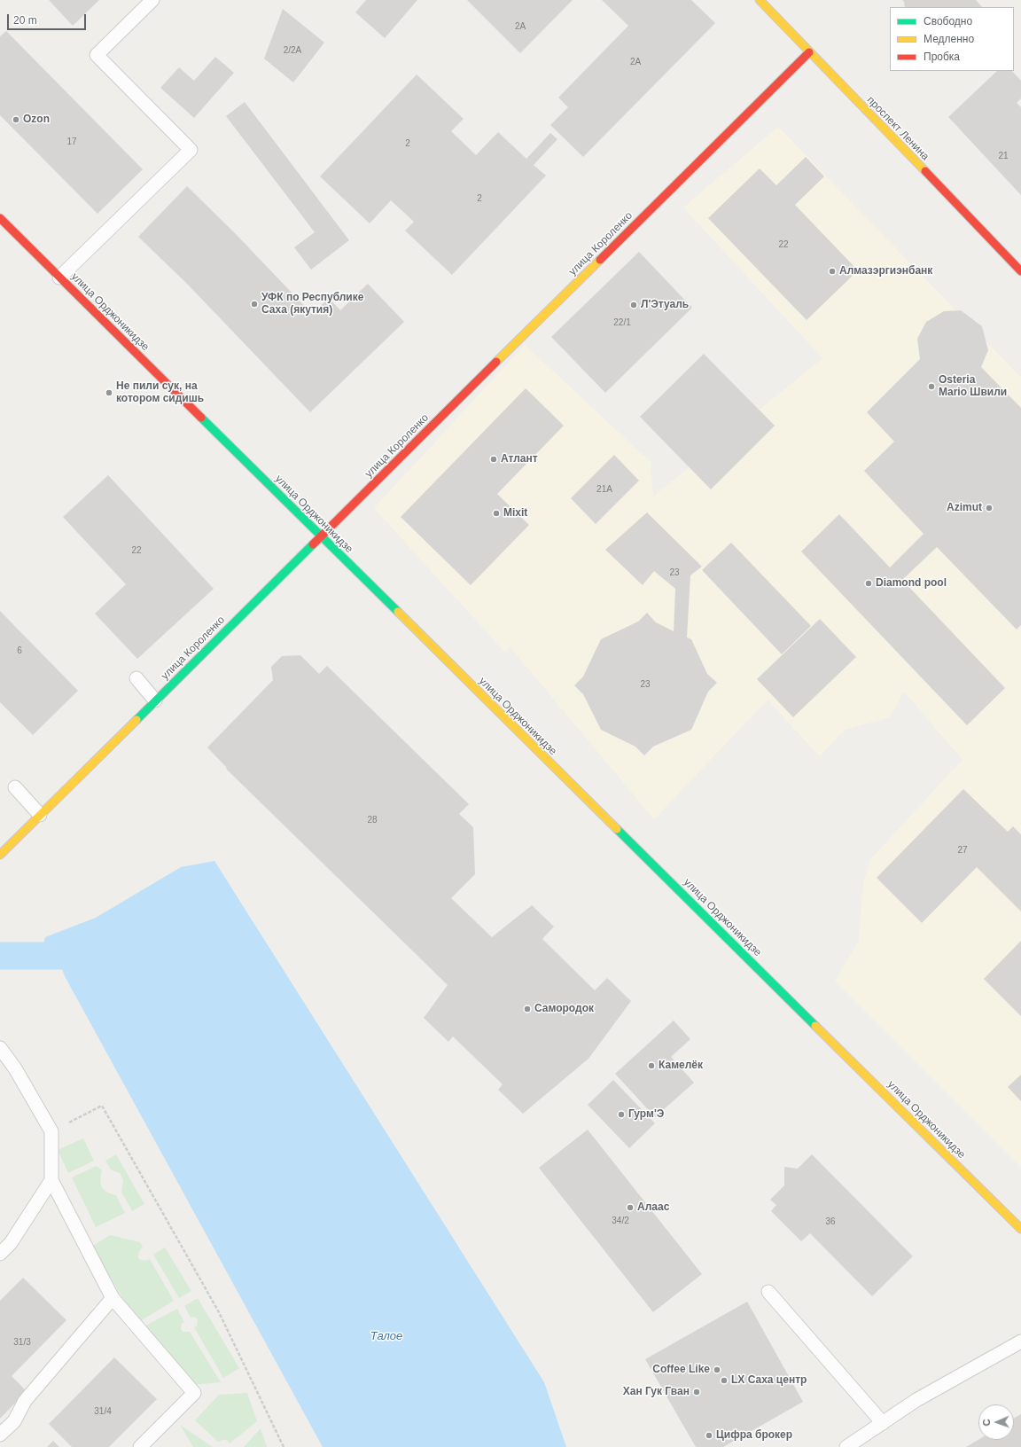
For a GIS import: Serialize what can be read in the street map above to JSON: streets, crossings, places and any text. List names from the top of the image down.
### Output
{
  "streets": {
    "street": ["проспект Ленина", "улица Короленко", "улица Орджоникидзе"]
  },
  "crossings": [
    ["проспект Ленина", "улица Короленко"],
    ["улица Короленко", "улица Орджоникидзе"]
  ],
  "water": ["Талое"],
  "places": [
    "Ozon",
    "Алмазэргиэнбанк",
    "УФК по Республике Саха (якутия)",
    "Л'Этуаль",
    "Osteria Mario Швили",
    "Не пили сук, на котором сидишь",
    "Атлант",
    "Azimut",
    "Mixit",
    "Diamond pool",
    "Самородок",
    "Камелёк",
    "Гурм'Э",
    "Алаас",
    "Coffee Like",
    "LX Саха центр",
    "Хан Гук Гван",
    "Цифра брокер"
  ],
  "house_numbers": [
    "2А",
    "2/2А",
    "2А",
    "17",
    "2",
    "21",
    "2",
    "22",
    "22/1",
    "21А",
    "22",
    "23",
    "6",
    "23",
    "28",
    "27",
    "34/2",
    "36",
    "31/3",
    "31/4"
  ],
  "legend": ["Свободно", "Медленно", "Пробка"],
  "scale_bar": "20 m",
  "north": "left"
}
